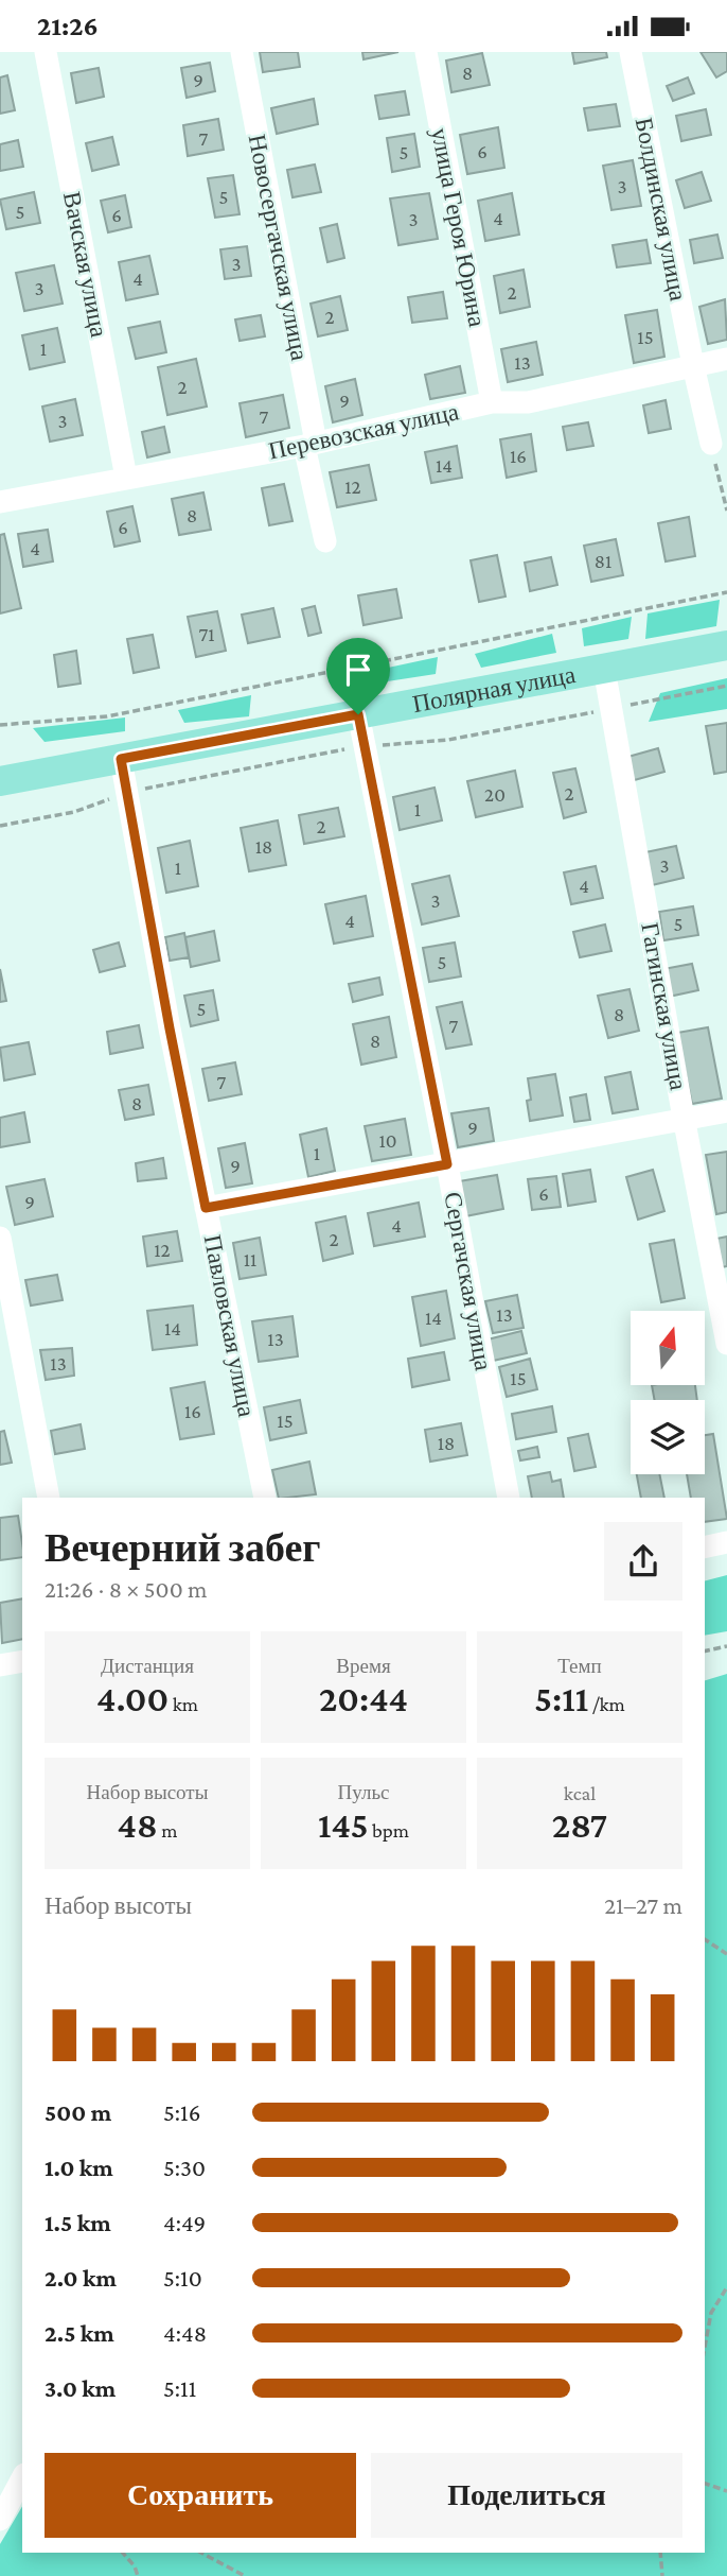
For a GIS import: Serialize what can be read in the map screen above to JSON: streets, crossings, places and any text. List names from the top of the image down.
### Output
{
  "streets": {
    "main road": ["Полярная улица"],
    "street": [
      "Болдинская улица",
      "улица Героя Юрина",
      "Новосергачская улица",
      "Вачская улица",
      "Перевозская улица",
      "Гагинская улица",
      "Сергачская улица",
      "Павловская улица"
    ]
  },
  "crossings": [
    ["Болдинская улица", "Перевозская улица"],
    ["улица Героя Юрина", "Перевозская улица"],
    ["Новосергачская улица", "Перевозская улица"],
    ["Вачская улица", "Перевозская улица"],
    ["Полярная улица", "Гагинская улица"],
    ["Полярная улица", "Сергачская улица"],
    ["Полярная улица", "Павловская улица"]
  ],
  "house_numbers": [
    "8",
    "9",
    "7",
    "6",
    "5",
    "3",
    "5",
    "5",
    "6",
    "4",
    "3",
    "3",
    "4",
    "3",
    "2",
    "2",
    "15",
    "1",
    "13",
    "2",
    "9",
    "7",
    "3",
    "16",
    "14",
    "12",
    "8",
    "6",
    "4",
    "81",
    "71",
    "2",
    "20",
    "1",
    "2",
    "18",
    "3",
    "1",
    "4",
    "3",
    "4",
    "5",
    "5",
    "5",
    "8",
    "7",
    "8",
    "7",
    "8",
    "9",
    "10",
    "1",
    "9",
    "6",
    "9",
    "4",
    "2",
    "12",
    "11",
    "13",
    "14",
    "14",
    "13",
    "13",
    "15",
    "16",
    "15",
    "18"
  ],
  "north": "top",
  "page": {
    "status": "21:26",
    "heading": ["Вечерний забег", "21:26 · 8 × 500 m"],
    "stats": [
      ["Дистанция", "4.00 km"],
      ["Время", "20:44"],
      ["Темп", "5:11 /km"],
      ["Набор высоты", "48 m"],
      ["Пульс", "145 bpm"],
      ["kcal", "287"]
    ],
    "chart": ["Набор высоты", "21–27 m"],
    "list": [
      {
        "name": "500 m",
        "note": "5:16"
      },
      {
        "name": "1.0 km",
        "note": "5:30"
      },
      {
        "name": "1.5 km",
        "note": "4:49"
      },
      {
        "name": "2.0 km",
        "note": "5:10"
      },
      {
        "name": "2.5 km",
        "note": "4:48"
      },
      {
        "name": "3.0 km",
        "note": "5:11"
      }
    ],
    "buttons": ["Сохранить", "Поделиться"]
  }
}
